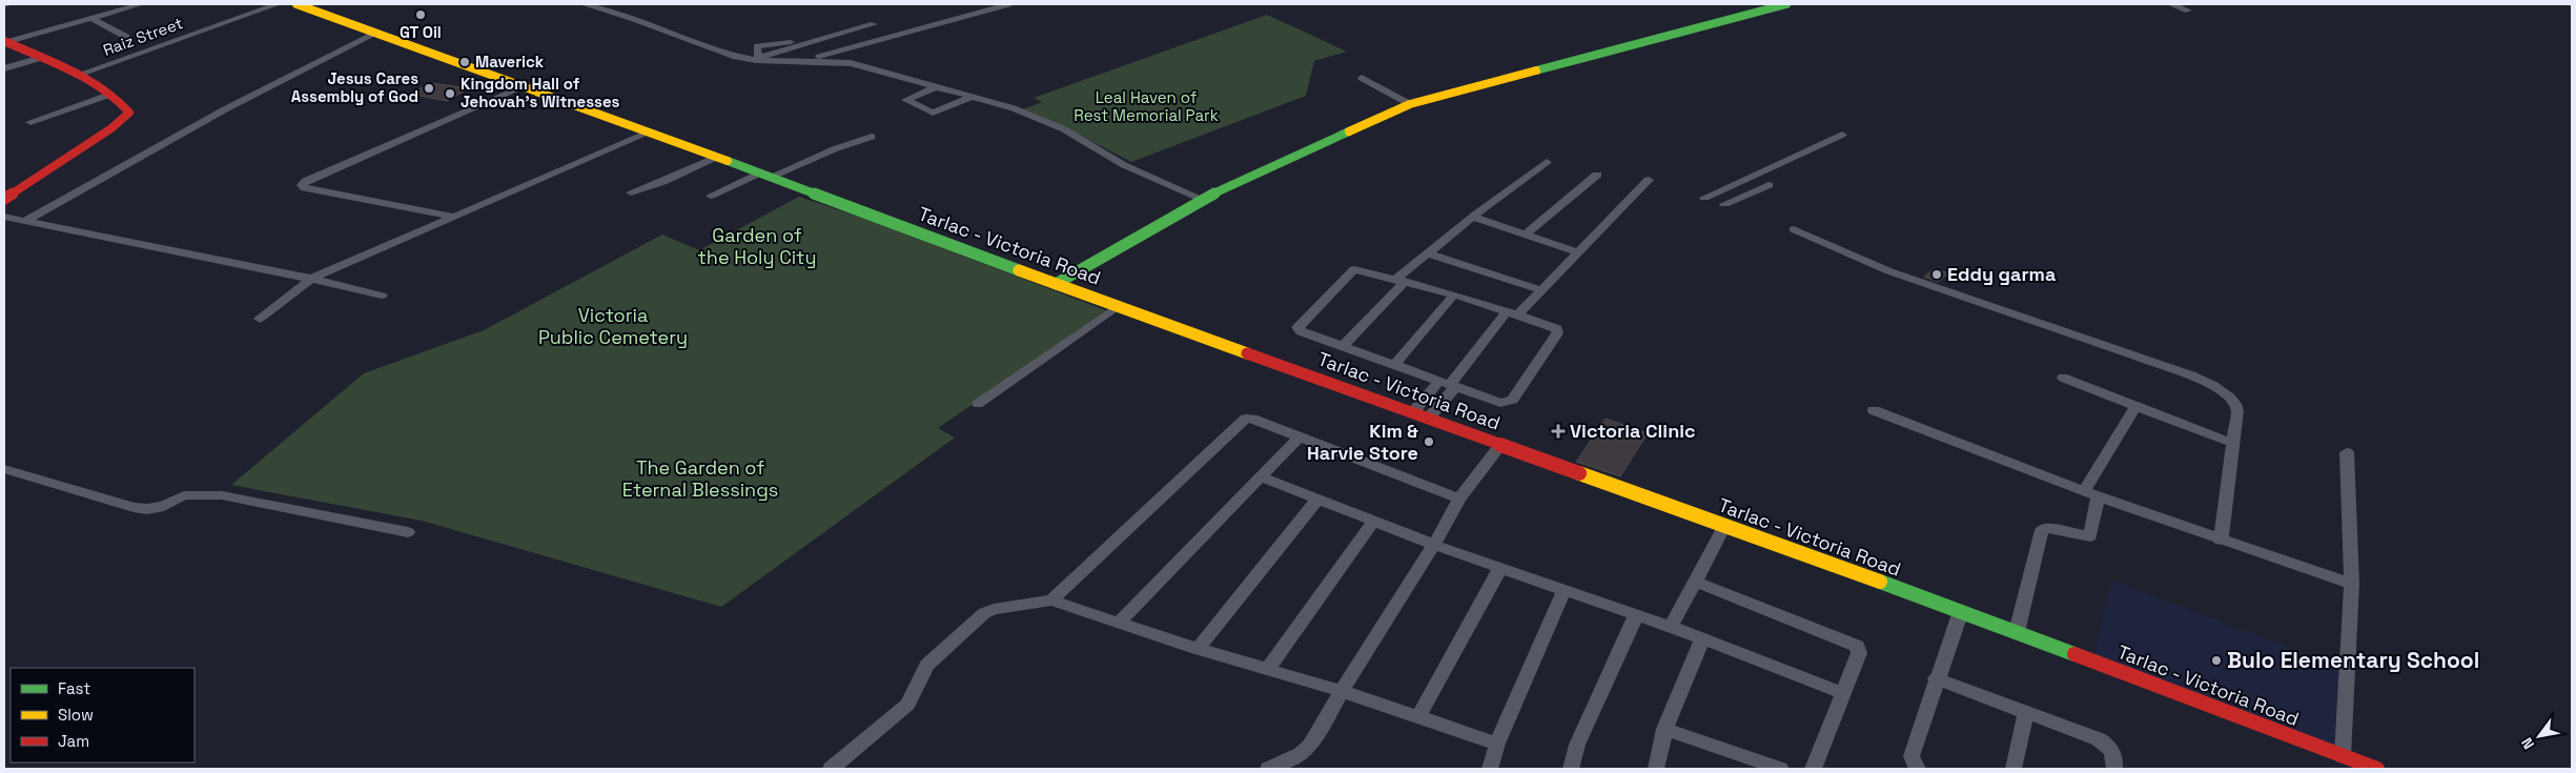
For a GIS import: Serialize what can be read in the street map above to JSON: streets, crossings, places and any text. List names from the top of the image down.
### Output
{
  "streets": {
    "main road": ["Tarlac - Victoria Road"],
    "street": ["Raiz Street"]
  },
  "parks": [
    "Leal Haven of Rest Memorial Park",
    "Garden of the Holy City",
    "Victoria Public Cemetery",
    "The Garden of Eternal Blessings"
  ],
  "places": {
    "other": [
      "GT Oil",
      "Maverick",
      "Jesus Cares Assembly of God",
      "Kingdom Hall of Jehovah's Witnesses",
      "Eddy garma",
      "Kim & Harvie Store",
      "Bulo Elementary School"
    ],
    "health": ["Victoria Clinic"]
  },
  "legend": ["Fast", "Slow", "Jam"],
  "north": "bottom left"
}
